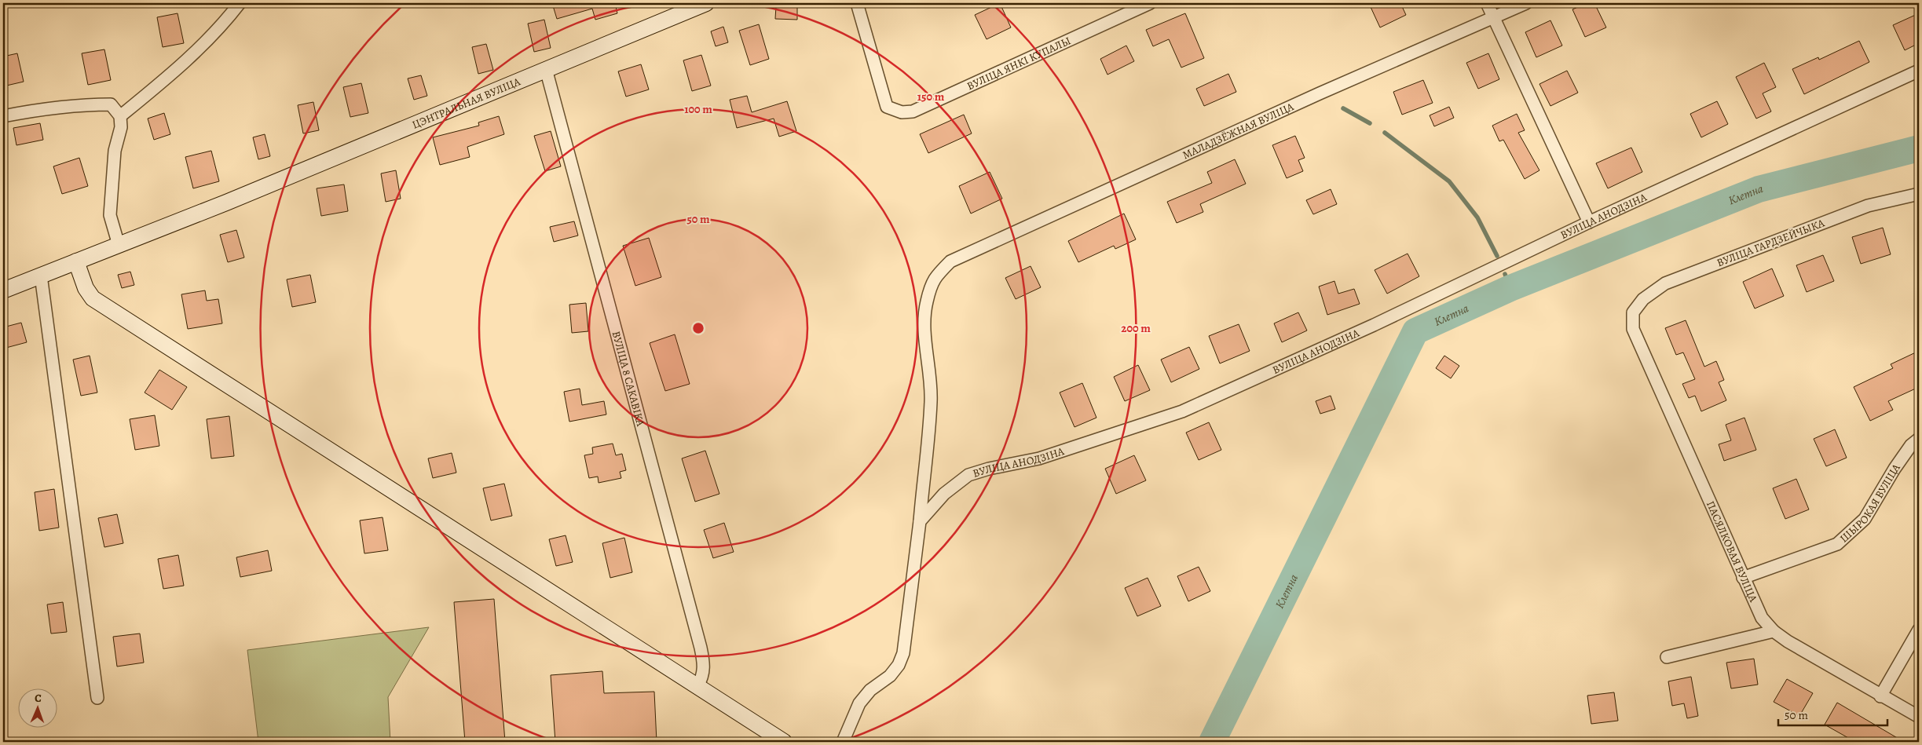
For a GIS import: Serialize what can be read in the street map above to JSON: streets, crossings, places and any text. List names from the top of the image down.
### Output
{
  "streets": {
    "street": [
      "ВУЛІЦА ЯНКІ КУПАЛЫ",
      "ЦЭНТРАЛЬНАЯ ВУЛІЦА",
      "МАЛАДЗЁЖНАЯ ВУЛІЦА",
      "ВУЛІЦА АНОДЗІНА",
      "ВУЛІЦА ГАРДЗЕЙЧЫКА",
      "ВУЛІЦА 8 САКАВІКА",
      "ШЫРОКАЯ ВУЛІЦА",
      "ПАСЯЛКОВАЯ ВУЛІЦА"
    ]
  },
  "crossings": [
    ["ЦЭНТРАЛЬНАЯ ВУЛІЦА", "ВУЛІЦА 8 САКАВІКА"],
    ["МАЛАДЗЁЖНАЯ ВУЛІЦА", "ВУЛІЦА АНОДЗІНА"],
    ["ВУЛІЦА ГАРДЗЕЙЧЫКА", "ПАСЯЛКОВАЯ ВУЛІЦА"],
    ["ШЫРОКАЯ ВУЛІЦА", "ПАСЯЛКОВАЯ ВУЛІЦА"]
  ],
  "water": ["Клетна"],
  "scale_bar": "50 m",
  "north": "top",
  "rings": [
    "150 m",
    "100 m",
    "50 m",
    "200 m"
  ]
}
